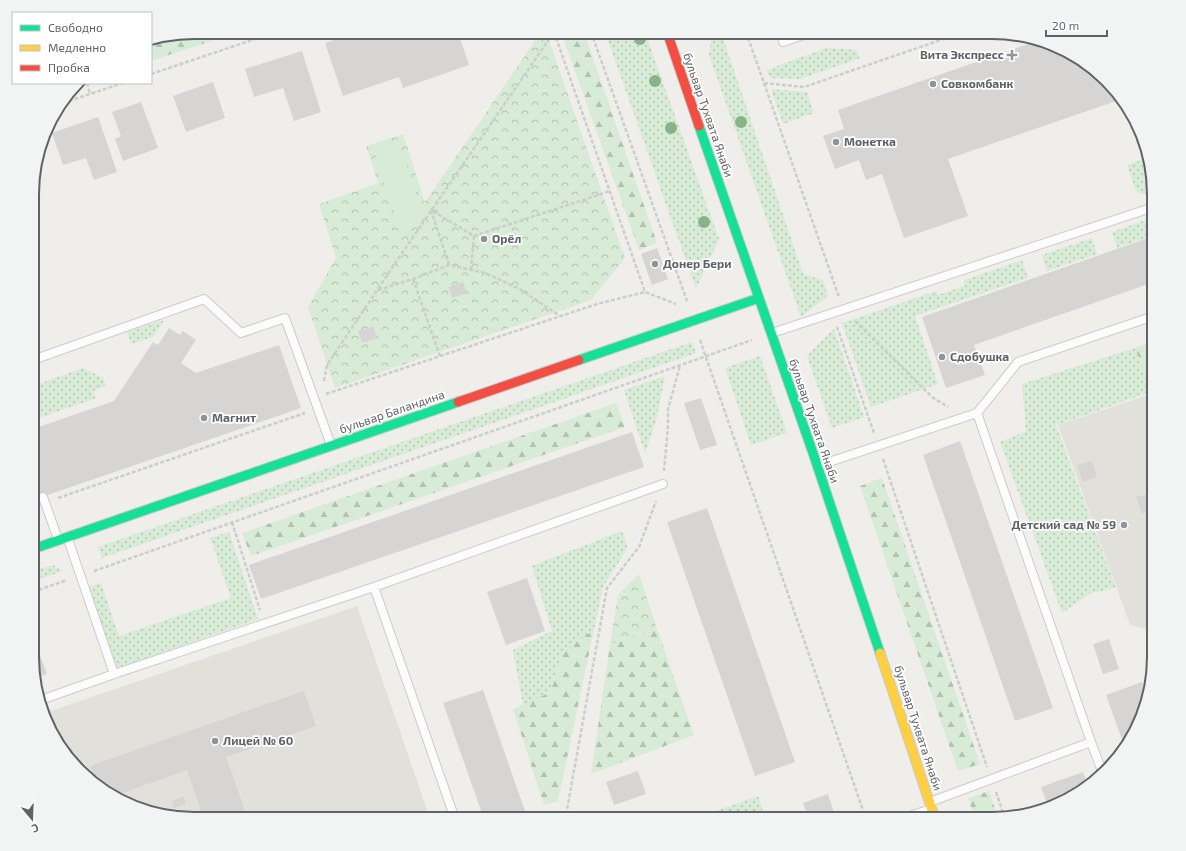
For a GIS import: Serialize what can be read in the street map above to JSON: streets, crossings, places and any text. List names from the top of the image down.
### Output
{
  "streets": {
    "main road": ["бульвар Тухвата Янаби", "бульвар Баландина"]
  },
  "crossings": [
    ["бульвар Тухвата Янаби", "бульвар Баландина"]
  ],
  "places": {
    "health": ["Вита Экспресс"],
    "other": [
      "Совкомбанк",
      "Монетка",
      "Орёл",
      "Донер Бери",
      "Сдобушка",
      "Магнит",
      "Детский сад № 59",
      "Лицей № 60"
    ]
  },
  "legend": ["Свободно", "Медленно", "Пробка"],
  "scale_bar": "20 m",
  "north": "bottom"
}
